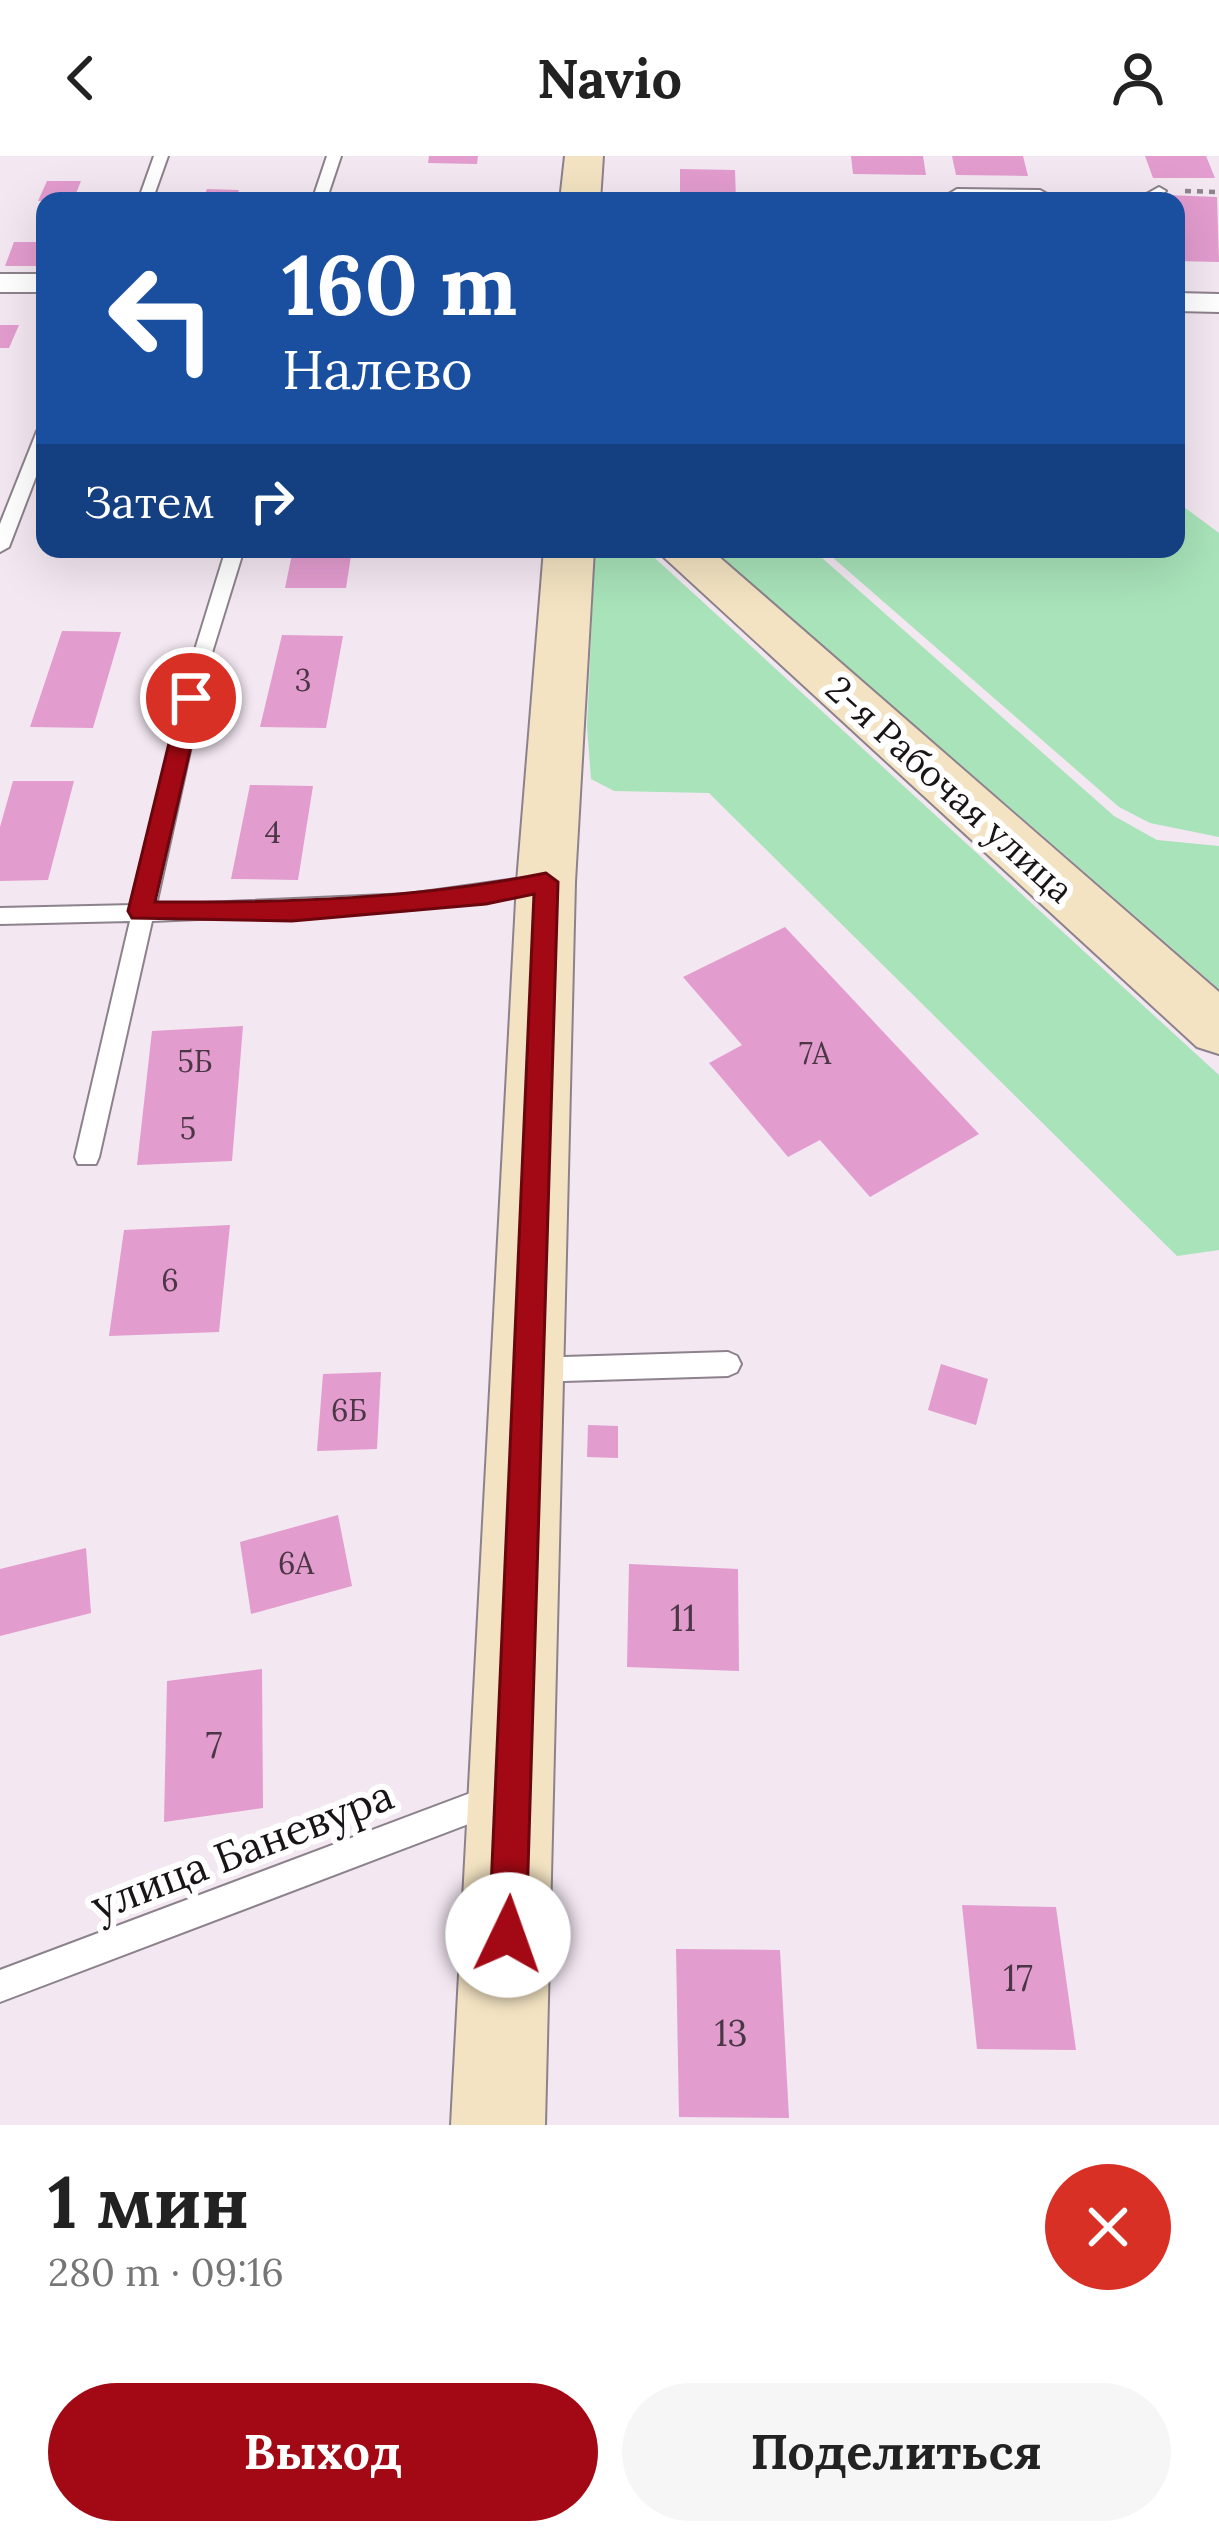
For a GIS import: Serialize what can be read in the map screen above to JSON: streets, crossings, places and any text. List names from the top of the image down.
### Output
{
  "streets": {
    "main road": ["2-я Рабочая улица"],
    "lane": ["улица Баневура"]
  },
  "house_numbers": [
    "3",
    "4",
    "7А",
    "5Б",
    "5",
    "6",
    "6Б",
    "6А",
    "11",
    "7",
    "17",
    "13"
  ],
  "page": {
    "header": "Navio",
    "turn": ["160 m", "Налево"],
    "then": "Затем",
    "heading": ["1 мин", "280 m · 09:16"],
    "buttons": ["Выход", "Поделиться"]
  }
}
